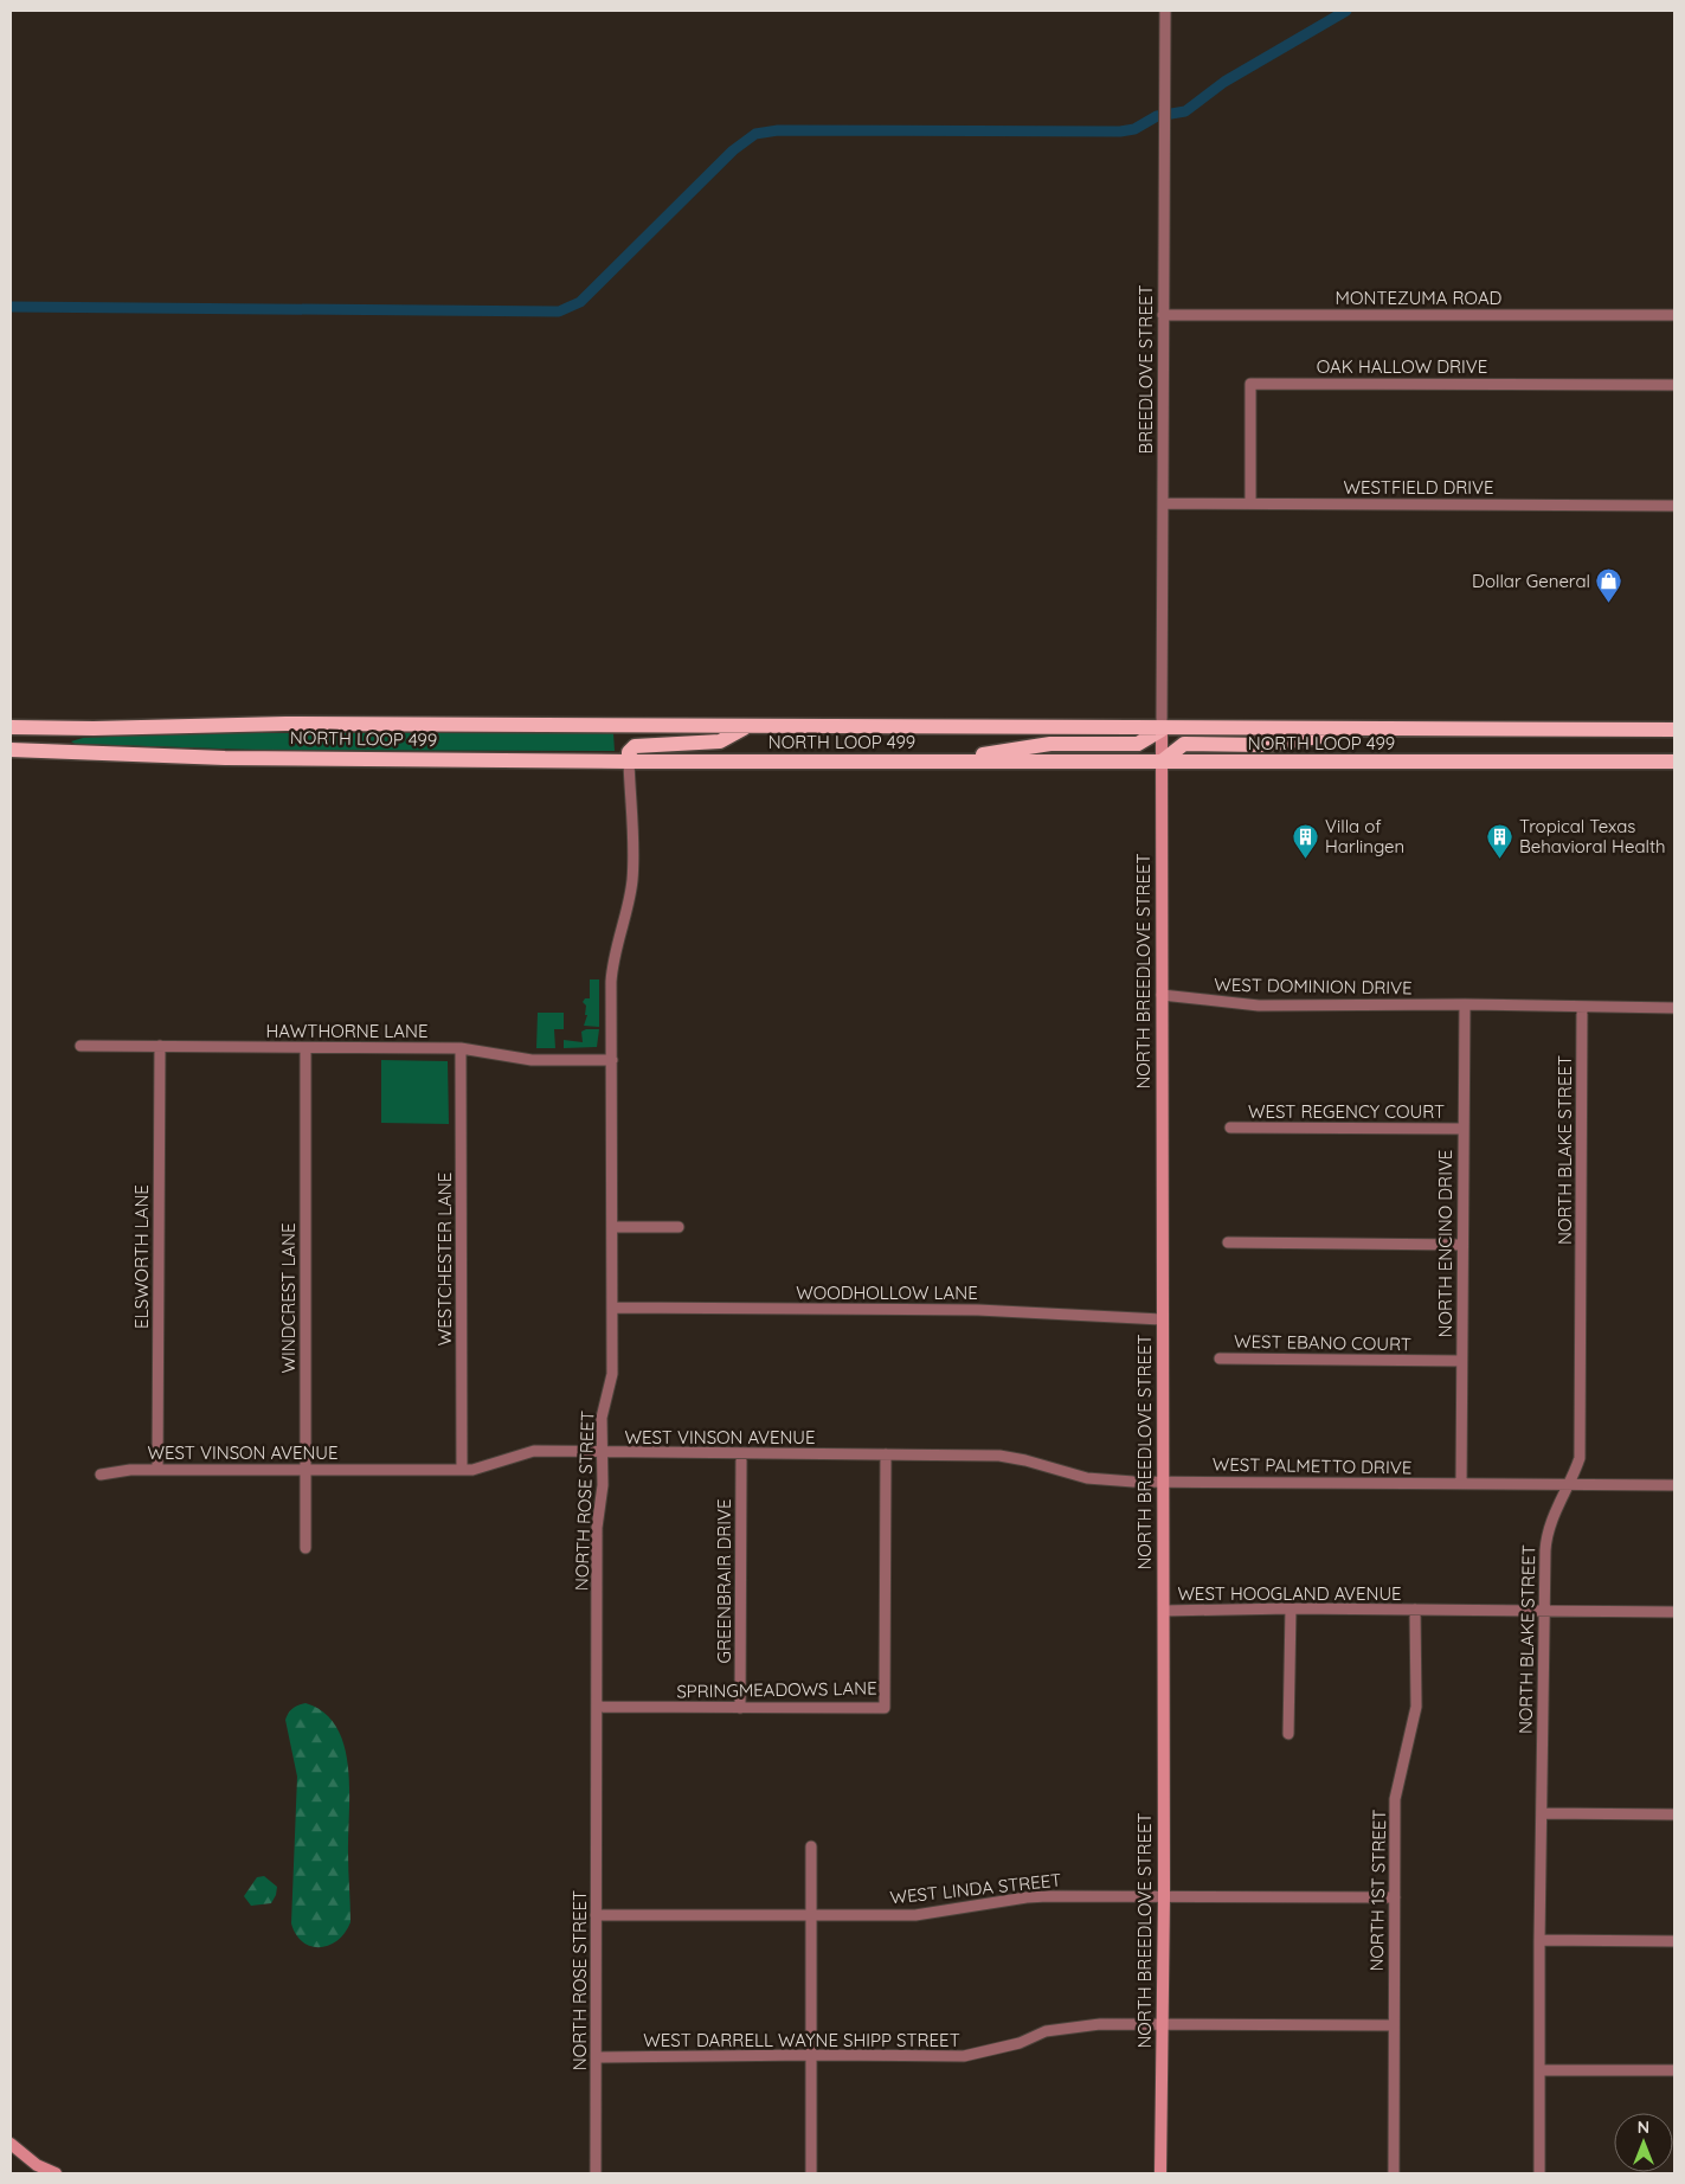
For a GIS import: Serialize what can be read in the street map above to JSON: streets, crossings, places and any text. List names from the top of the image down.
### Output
{
  "streets": {
    "main road": ["NORTH LOOP 499"],
    "street": [
      "MONTEZUMA ROAD",
      "OAK HALLOW DRIVE",
      "BREEDLOVE STREET",
      "WESTFIELD DRIVE",
      "NORTH BREEDLOVE STREET",
      "WEST DOMINION DRIVE",
      "HAWTHORNE LANE",
      "WEST REGENCY COURT",
      "NORTH BLAKE STREET",
      "NORTH ENCINO DRIVE",
      "ELSWORTH LANE",
      "WESTCHESTER LANE",
      "WOODHOLLOW LANE",
      "WINDCREST LANE",
      "WEST EBANO COURT",
      "WEST VINSON AVENUE",
      "WEST PALMETTO DRIVE",
      "NORTH ROSE STREET",
      "GREENBRAIR DRIVE",
      "WEST HOOGLAND AVENUE",
      "SPRINGMEADOWS LANE",
      "WEST LINDA STREET",
      "NORTH 1ST STREET",
      "WEST DARRELL WAYNE SHIPP STREET"
    ]
  },
  "crossings": [
    ["MONTEZUMA ROAD", "BREEDLOVE STREET"],
    ["OAK HALLOW DRIVE", "WESTFIELD DRIVE"],
    ["BREEDLOVE STREET", "WESTFIELD DRIVE"],
    ["BREEDLOVE STREET", "NORTH LOOP 499"],
    ["BREEDLOVE STREET", "NORTH BREEDLOVE STREET"],
    ["NORTH LOOP 499", "NORTH BREEDLOVE STREET"],
    ["NORTH LOOP 499", "NORTH ROSE STREET"],
    ["NORTH BREEDLOVE STREET", "WEST DOMINION DRIVE"],
    ["NORTH BREEDLOVE STREET", "WOODHOLLOW LANE"],
    ["NORTH BREEDLOVE STREET", "WEST VINSON AVENUE"],
    ["NORTH BREEDLOVE STREET", "WEST PALMETTO DRIVE"],
    ["NORTH BREEDLOVE STREET", "WEST HOOGLAND AVENUE"],
    ["NORTH BREEDLOVE STREET", "WEST LINDA STREET"],
    ["NORTH BREEDLOVE STREET", "WEST DARRELL WAYNE SHIPP STREET"],
    ["WEST DOMINION DRIVE", "NORTH BLAKE STREET"],
    ["WEST DOMINION DRIVE", "NORTH ENCINO DRIVE"],
    ["HAWTHORNE LANE", "ELSWORTH LANE"],
    ["HAWTHORNE LANE", "WESTCHESTER LANE"],
    ["HAWTHORNE LANE", "WINDCREST LANE"],
    ["HAWTHORNE LANE", "NORTH ROSE STREET"],
    ["WEST REGENCY COURT", "NORTH ENCINO DRIVE"],
    ["NORTH BLAKE STREET", "WEST PALMETTO DRIVE"],
    ["NORTH BLAKE STREET", "WEST HOOGLAND AVENUE"],
    ["NORTH ENCINO DRIVE", "WEST EBANO COURT"],
    ["NORTH ENCINO DRIVE", "WEST PALMETTO DRIVE"],
    ["ELSWORTH LANE", "WEST VINSON AVENUE"],
    ["WESTCHESTER LANE", "WEST VINSON AVENUE"],
    ["WOODHOLLOW LANE", "NORTH ROSE STREET"],
    ["WINDCREST LANE", "WEST VINSON AVENUE"],
    ["WEST VINSON AVENUE", "WEST PALMETTO DRIVE"],
    ["WEST VINSON AVENUE", "NORTH ROSE STREET"],
    ["WEST VINSON AVENUE", "GREENBRAIR DRIVE"],
    ["WEST VINSON AVENUE", "SPRINGMEADOWS LANE"],
    ["NORTH ROSE STREET", "SPRINGMEADOWS LANE"],
    ["NORTH ROSE STREET", "WEST LINDA STREET"],
    ["NORTH ROSE STREET", "WEST DARRELL WAYNE SHIPP STREET"],
    ["GREENBRAIR DRIVE", "SPRINGMEADOWS LANE"],
    ["WEST HOOGLAND AVENUE", "NORTH 1ST STREET"],
    ["WEST LINDA STREET", "NORTH 1ST STREET"],
    ["NORTH 1ST STREET", "WEST DARRELL WAYNE SHIPP STREET"]
  ],
  "places": {
    "shop": ["Dollar General"],
    "building": ["Villa of Harlingen", "Tropical Texas Behavioral Health"]
  },
  "north": "top"
}
